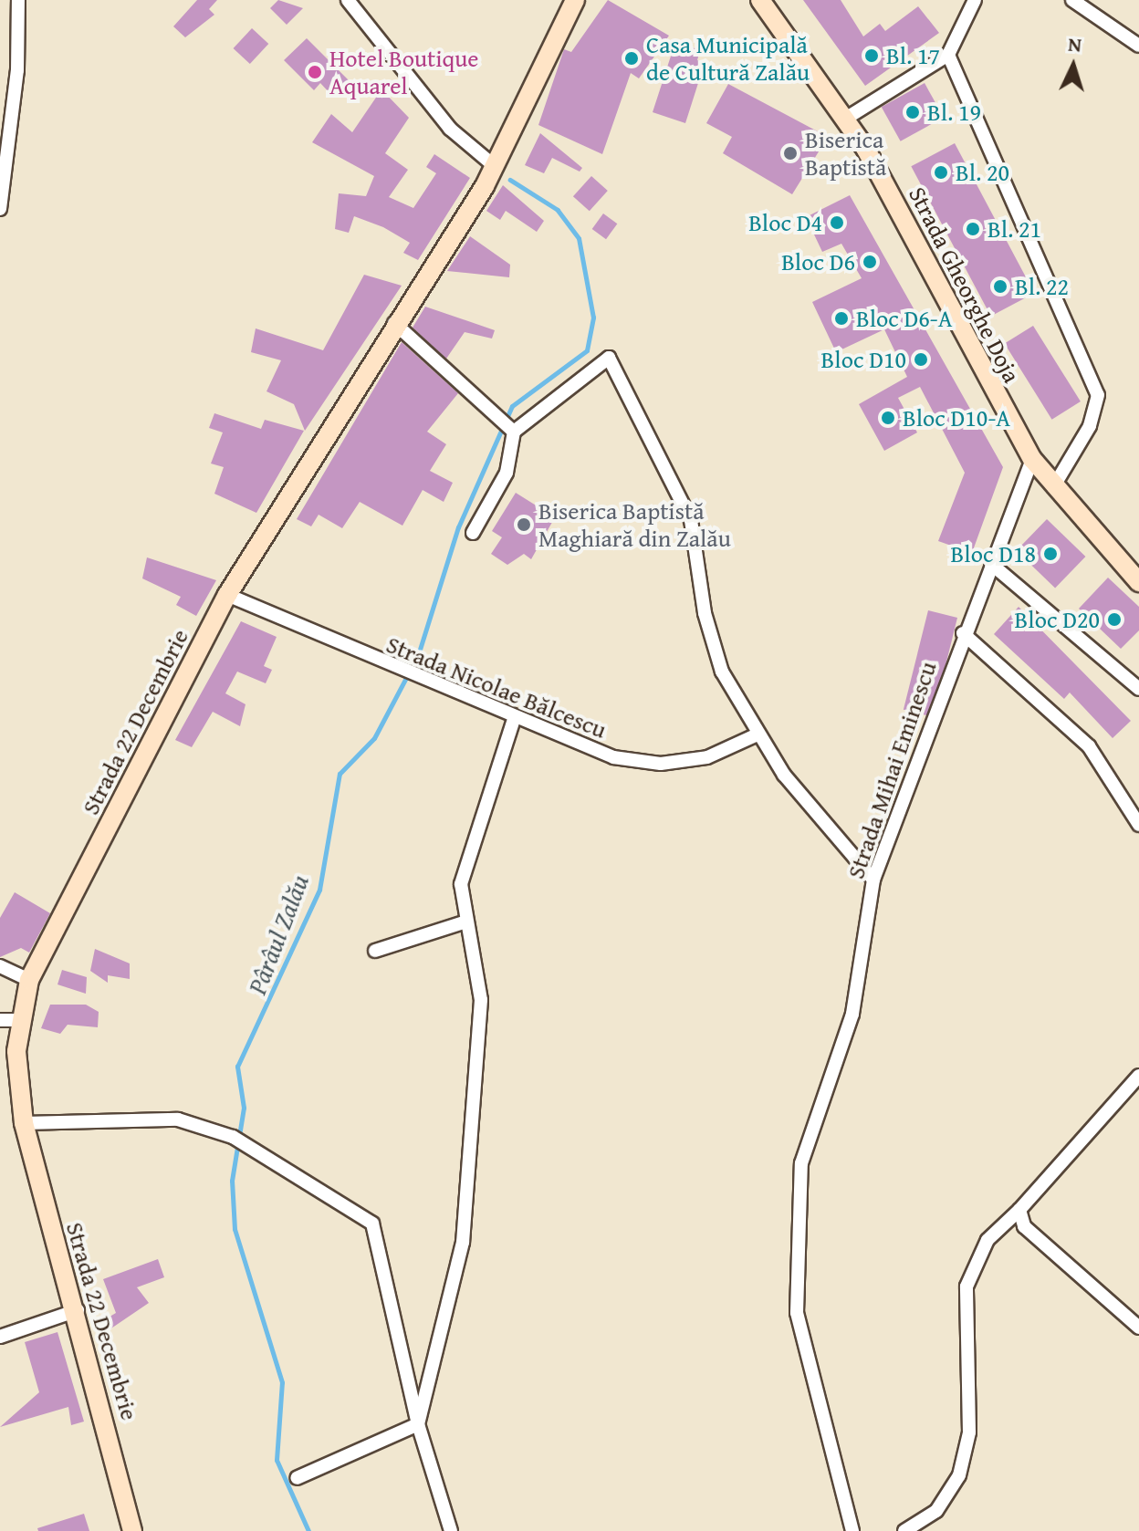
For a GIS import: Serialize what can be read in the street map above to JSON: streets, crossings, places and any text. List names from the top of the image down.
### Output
{
  "streets": {
    "main road": ["Strada Gheorghe Doja", "Strada 22 Decembrie"],
    "street": ["Strada Nicolae Bălcescu", "Strada Mihai Eminescu"]
  },
  "crossings": [
    ["Strada Gheorghe Doja", "Strada Mihai Eminescu"],
    ["Strada Nicolae Bălcescu", "Strada 22 Decembrie"]
  ],
  "water": ["Pârâul Zalău"],
  "places": [
    "Bl. 17",
    "Casa Municipală de Cultură Zalău",
    "Hotel Boutique Aquarel",
    "Bl. 19",
    "Biserica Baptistă",
    "Bl. 20",
    "Bloc D4",
    "Bl. 21",
    "Bloc D6",
    "Bl. 22",
    "Bloc D6-A",
    "Bloc D10",
    "Bloc D10-A",
    "Biserica Baptistă Maghiară din Zalău",
    "Bloc D18",
    "Bloc D20"
  ],
  "north": "top"
}
